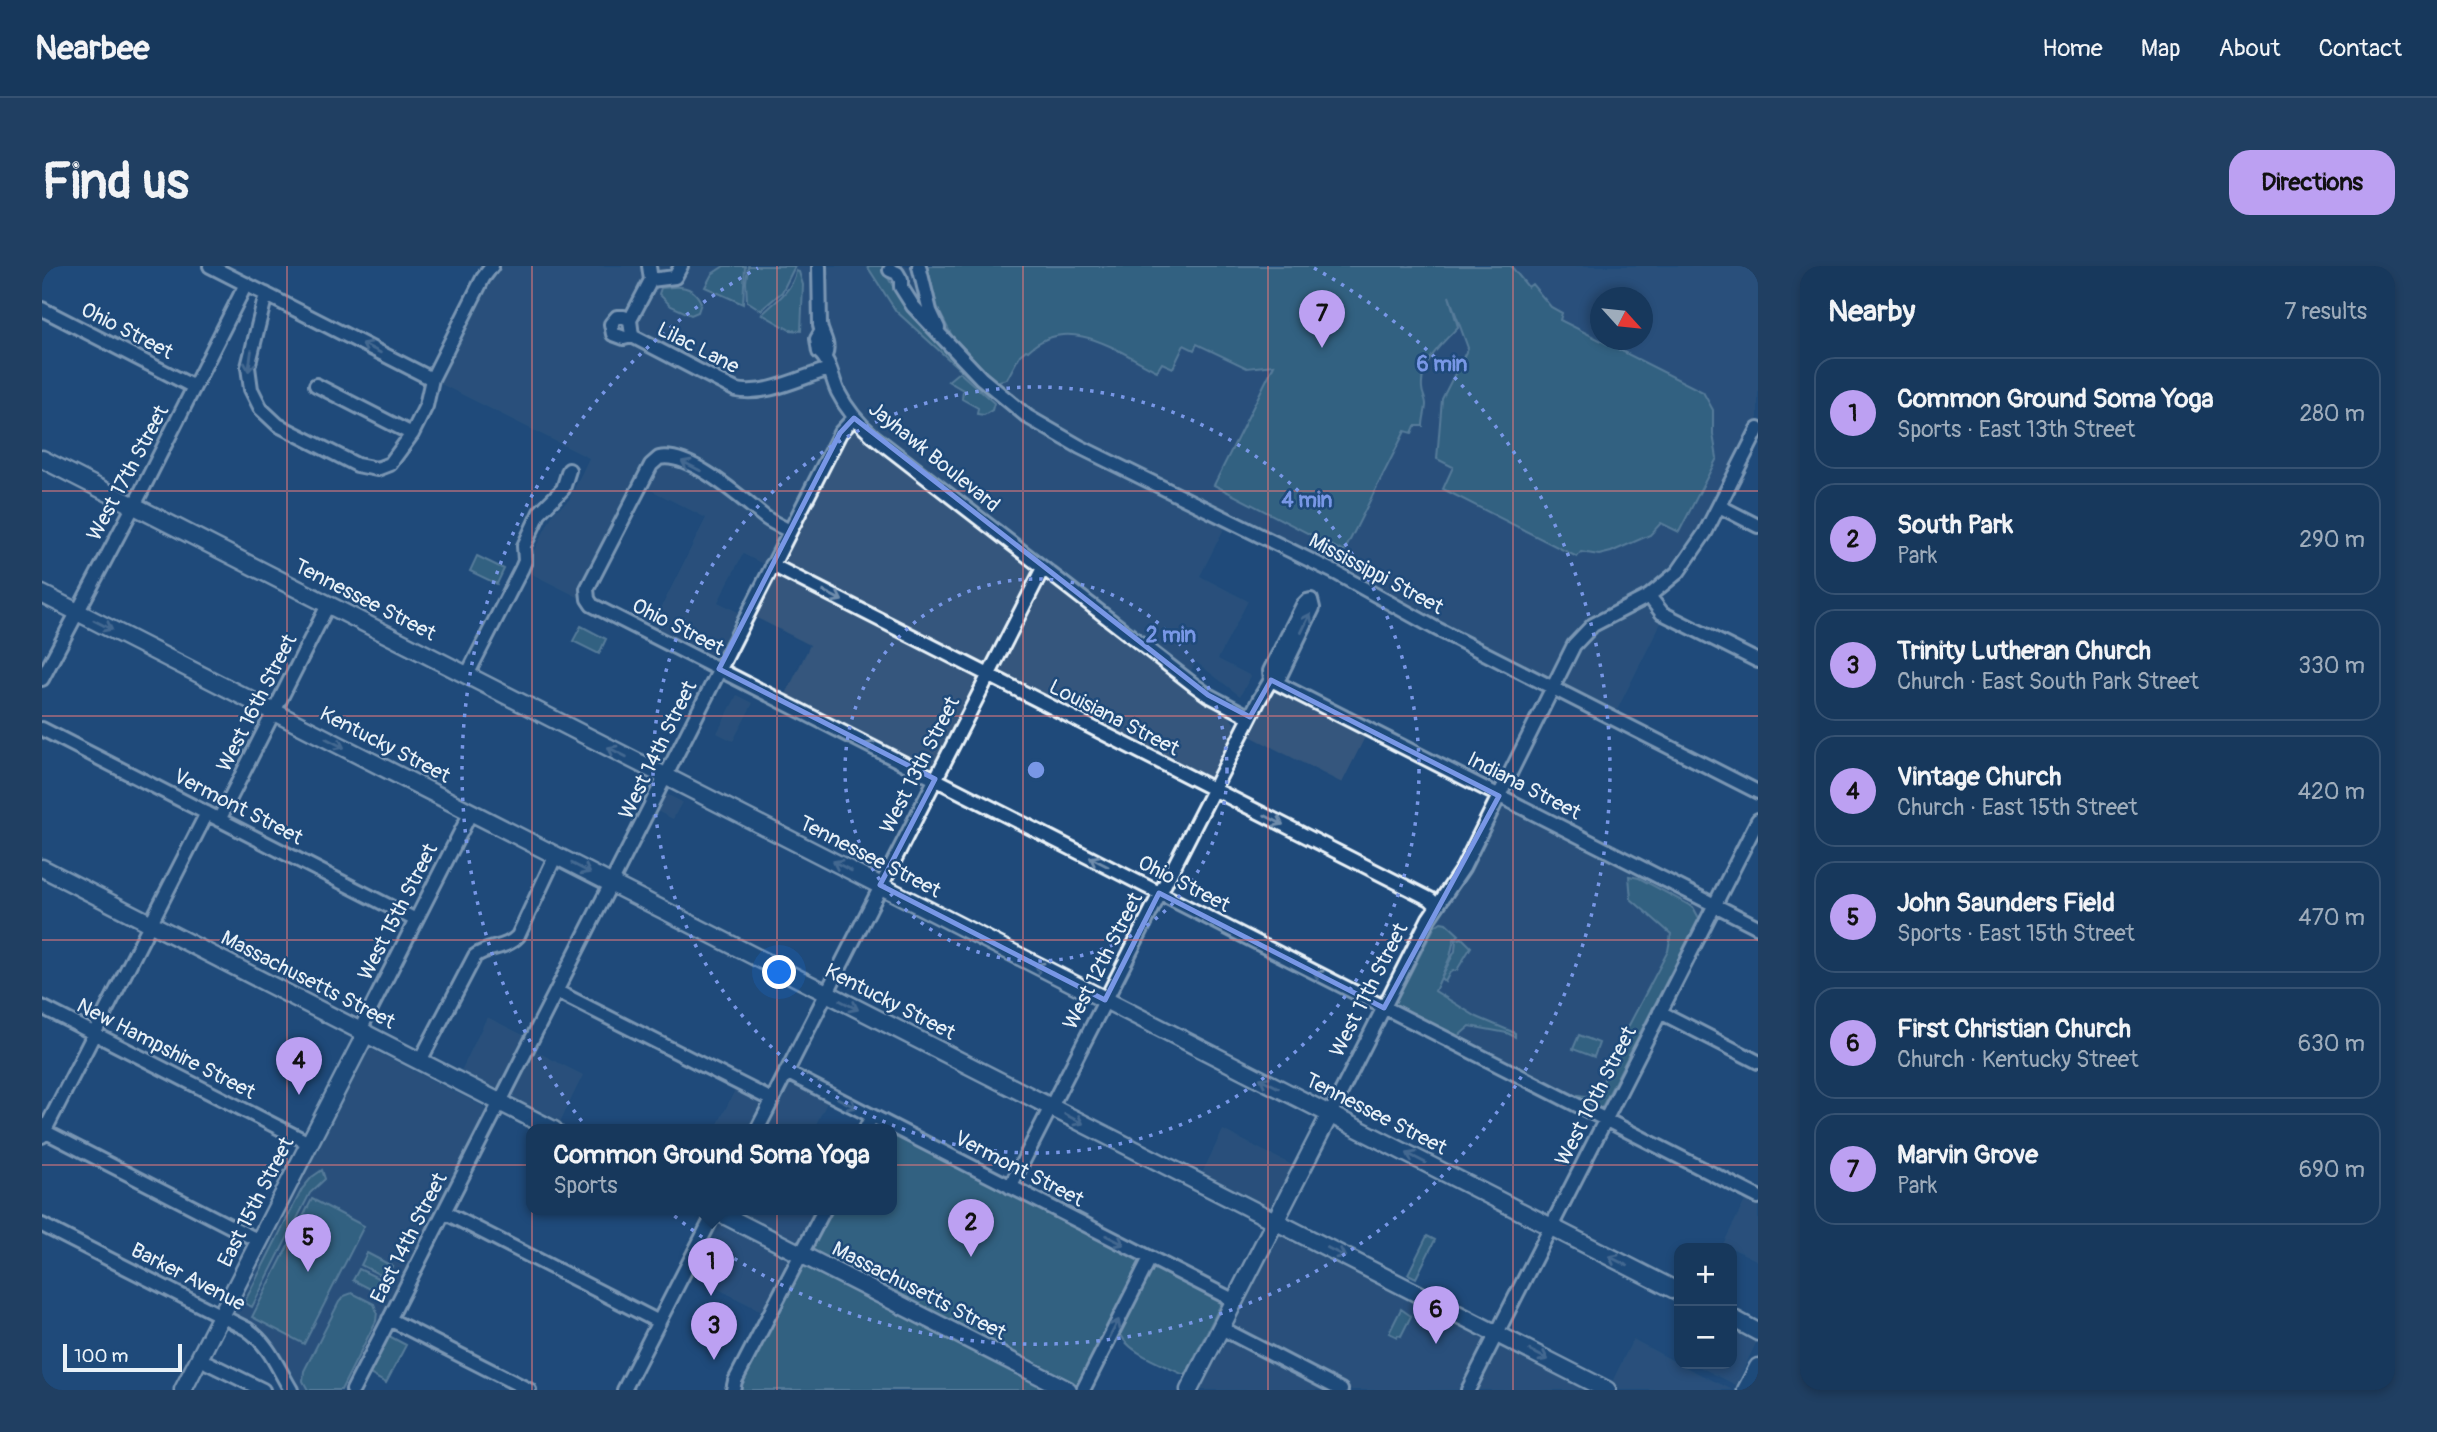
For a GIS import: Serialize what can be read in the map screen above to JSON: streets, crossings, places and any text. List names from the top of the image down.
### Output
{
  "streets": {
    "main road": [
      "Tennessee Street",
      "Kentucky Street",
      "Massachusetts Street",
      "West 11th Street",
      "East 15th Street"
    ],
    "street": [
      "Ohio Street",
      "Lilac Lane",
      "Jayhawk Boulevard",
      "West 17th Street",
      "Mississippi Street",
      "West 16th Street",
      "Louisiana Street",
      "West 14th Street",
      "West 13th Street",
      "Indiana Street",
      "Vermont Street",
      "West 15th Street",
      "West 12th Street",
      "New Hampshire Street",
      "West 10th Street",
      "East 14th Street",
      "Barker Avenue"
    ]
  },
  "crossings": [
    ["Ohio Street", "West 17th Street"],
    ["Ohio Street", "West 14th Street"],
    ["Ohio Street", "West 13th Street"],
    ["Ohio Street", "West 12th Street"],
    ["Ohio Street", "West 11th Street"],
    ["Ohio Street", "West 10th Street"],
    ["Lilac Lane", "Jayhawk Boulevard"],
    ["Jayhawk Boulevard", "West 14th Street"],
    ["Jayhawk Boulevard", "West 13th Street"],
    ["Jayhawk Boulevard", "West 12th Street"],
    ["West 17th Street", "Tennessee Street"],
    ["West 17th Street", "Kentucky Street"],
    ["Mississippi Street", "West 11th Street"],
    ["Tennessee Street", "West 16th Street"],
    ["Tennessee Street", "West 14th Street"],
    ["Tennessee Street", "West 13th Street"],
    ["Tennessee Street", "West 12th Street"],
    ["Tennessee Street", "West 11th Street"],
    ["Tennessee Street", "West 10th Street"],
    ["West 16th Street", "Kentucky Street"],
    ["West 16th Street", "Vermont Street"],
    ["Louisiana Street", "West 14th Street"],
    ["Louisiana Street", "West 13th Street"],
    ["Louisiana Street", "West 12th Street"],
    ["Louisiana Street", "West 11th Street"],
    ["Kentucky Street", "West 14th Street"],
    ["Kentucky Street", "West 13th Street"],
    ["Kentucky Street", "West 15th Street"],
    ["Kentucky Street", "West 12th Street"],
    ["Kentucky Street", "West 11th Street"],
    ["Kentucky Street", "West 10th Street"],
    ["West 14th Street", "Massachusetts Street"],
    ["West 14th Street", "East 14th Street"],
    ["West 13th Street", "Vermont Street"],
    ["Indiana Street", "West 12th Street"],
    ["Indiana Street", "West 11th Street"],
    ["Indiana Street", "West 10th Street"],
    ["Vermont Street", "West 15th Street"],
    ["Vermont Street", "West 12th Street"],
    ["Vermont Street", "West 11th Street"],
    ["West 15th Street", "Massachusetts Street"],
    ["West 15th Street", "East 15th Street"],
    ["Massachusetts Street", "East 15th Street"],
    ["Massachusetts Street", "East 14th Street"],
    ["New Hampshire Street", "East 15th Street"],
    ["East 15th Street", "Barker Avenue"]
  ],
  "one_way": ["Tennessee Street", "Louisiana Street", "Kentucky Street"],
  "scale_bar": "100 m",
  "north": "bottom right",
  "page": {
    "header": "Nearbee",
    "nav": [
      "Home",
      "Map",
      "About",
      "Contact"
    ],
    "buttons": "Directions",
    "title": "Find us",
    "heading": ["Nearby", "7 results"],
    "pins": [
      "7",
      "4",
      "2",
      "5",
      "1",
      "6",
      "3"
    ],
    "list": [
      {
        "mark": "1",
        "name": "Common Ground Soma Yoga",
        "note": "Sports · East 13th Street",
        "value": "280 m"
      },
      {
        "mark": "2",
        "name": "South Park",
        "note": "Park",
        "value": "290 m"
      },
      {
        "mark": "3",
        "name": "Trinity Lutheran Church",
        "note": "Church · East South Park Street",
        "value": "330 m"
      },
      {
        "mark": "4",
        "name": "Vintage Church",
        "note": "Church · East 15th Street",
        "value": "420 m"
      },
      {
        "mark": "5",
        "name": "John Saunders Field",
        "note": "Sports · East 15th Street",
        "value": "470 m"
      },
      {
        "mark": "6",
        "name": "First Christian Church",
        "note": "Church · Kentucky Street",
        "value": "630 m"
      },
      {
        "mark": "7",
        "name": "Marvin Grove",
        "note": "Park",
        "value": "690 m"
      }
    ],
    "popup": ["Common Ground Soma Yoga", "Sports"],
    "map_buttons": ["+", "−"],
    "scale": "100 m"
  },
  "rings": ["6 min", "4 min", "2 min"]
}
